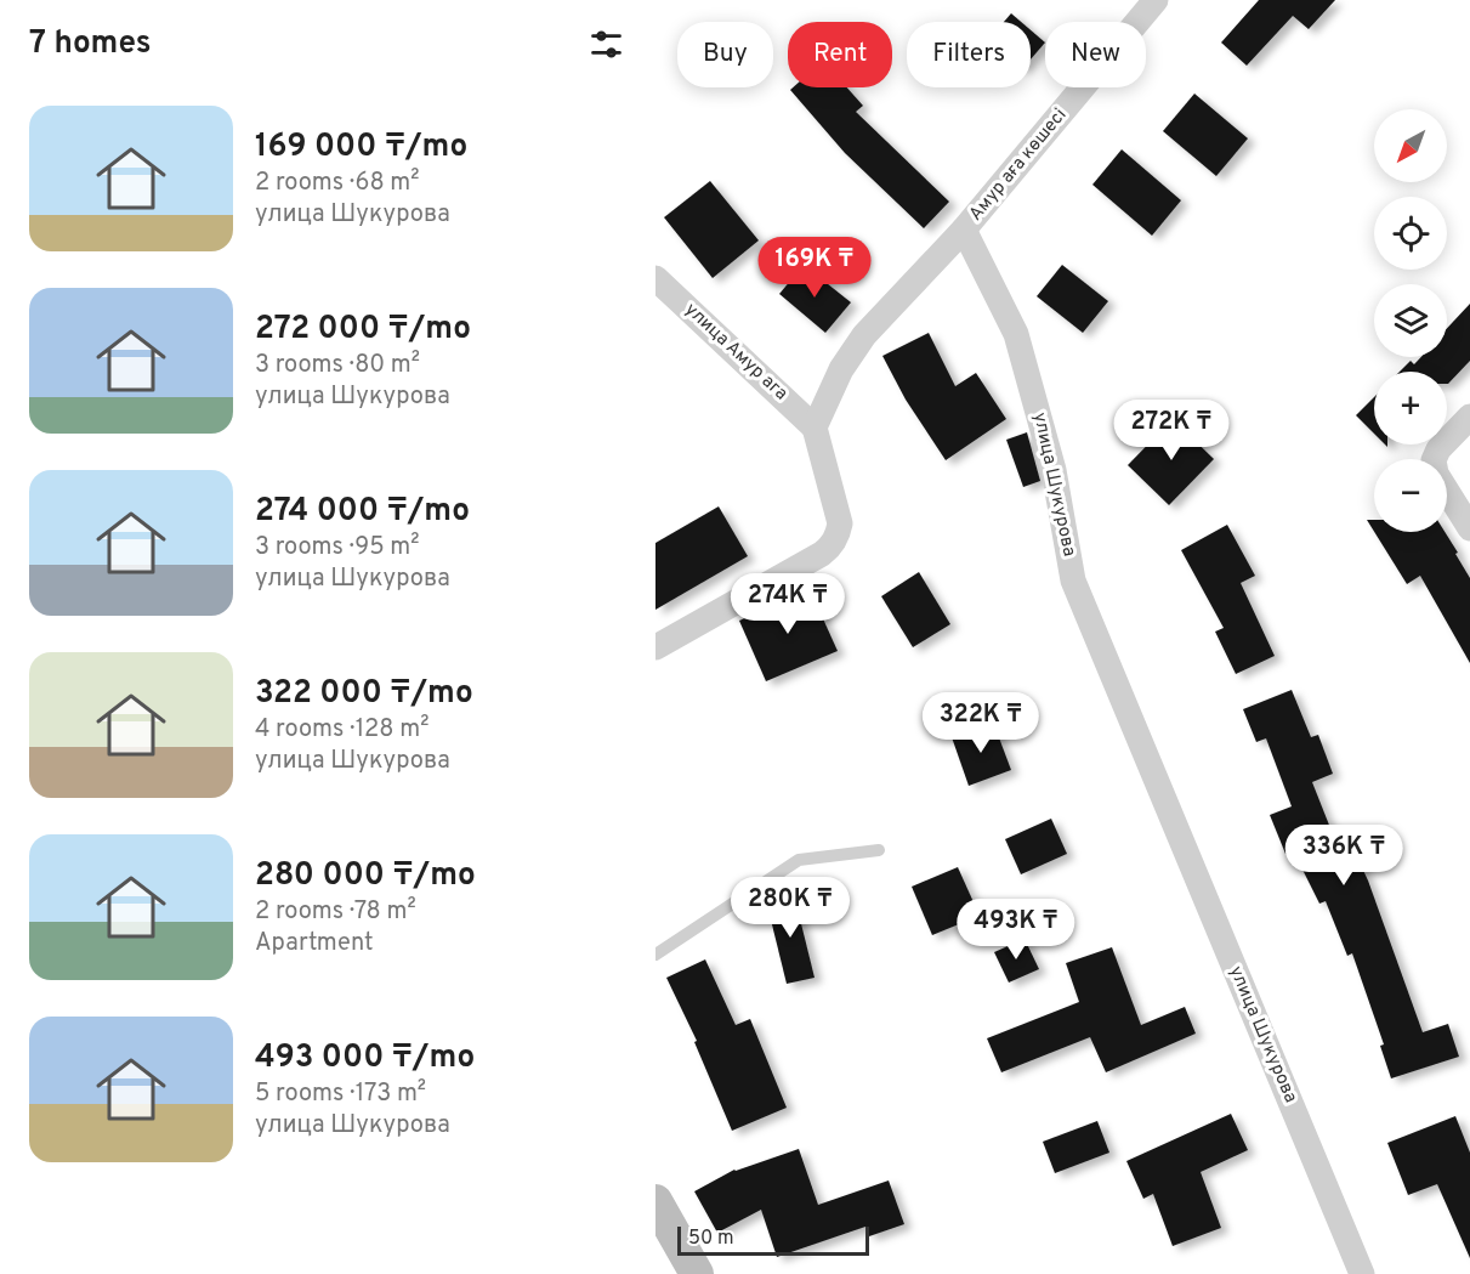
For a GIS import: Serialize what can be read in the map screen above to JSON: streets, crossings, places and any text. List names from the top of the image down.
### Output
{
  "streets": {
    "street": ["Амур аға көшесі", "улица Амур ага", "улица Шукурова"]
  },
  "crossings": [
    ["Амур аға көшесі", "улица Шукурова"]
  ],
  "scale_bar": "50 m",
  "north": "bottom left",
  "page": {
    "heading": "7 homes",
    "chip": [
      "Buy",
      "Rent",
      "Filters",
      "New"
    ],
    "list": [
      {
        "name": "169 000 ₸/mo",
        "note": "2 rooms · 68 m² · улица Шукурова"
      },
      {
        "name": "272 000 ₸/mo",
        "note": "3 rooms · 80 m² · улица Шукурова"
      },
      {
        "name": "274 000 ₸/mo",
        "note": "3 rooms · 95 m² · улица Шукурова"
      },
      {
        "name": "322 000 ₸/mo",
        "note": "4 rooms · 128 m² · улица Шукурова"
      },
      {
        "name": "280 000 ₸/mo",
        "note": "2 rooms · 78 m² · Apartment"
      },
      {
        "name": "493 000 ₸/mo",
        "note": "5 rooms · 173 m² · улица Шукурова"
      }
    ],
    "map_buttons": ["+", "−"],
    "price": [
      "169K ₸",
      "272K ₸",
      "274K ₸",
      "322K ₸",
      "336K ₸",
      "280K ₸",
      "493K ₸"
    ],
    "scale": "50 m"
  }
}
